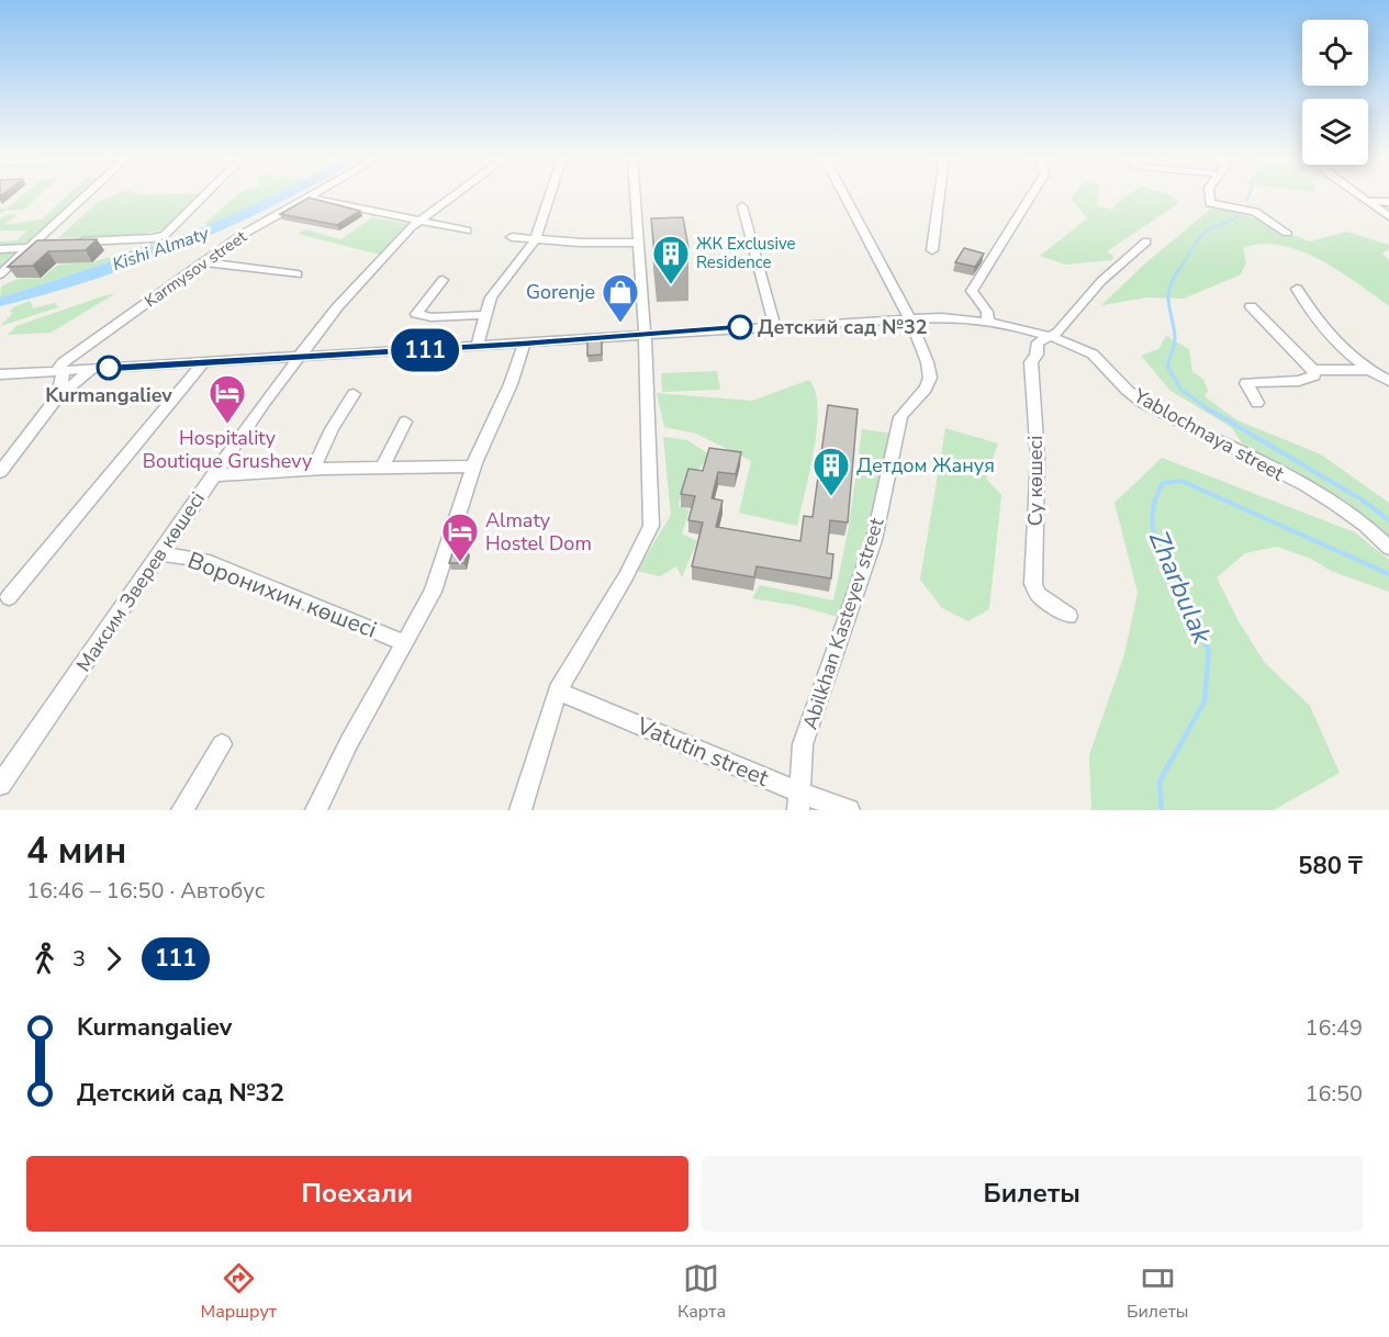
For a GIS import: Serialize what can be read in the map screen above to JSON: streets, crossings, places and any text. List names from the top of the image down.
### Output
{
  "streets": {
    "street": [
      "Karmysov street",
      "Yablochnaya street",
      "Су көшесі",
      "Максим Зверев көшесі",
      "Воронихин көшесі",
      "Abilkhan Kasteyev street",
      "Vatutin street"
    ]
  },
  "crossings": [
    ["Karmysov street", "Yablochnaya street"],
    ["Yablochnaya street", "Су көшесі"],
    ["Yablochnaya street", "Максим Зверев көшесі"],
    ["Yablochnaya street", "Abilkhan Kasteyev street"],
    ["Максим Зверев көшесі", "Воронихин көшесі"],
    ["Abilkhan Kasteyev street", "Vatutin street"]
  ],
  "water": ["Kіshі Almaty", "Zharbulak"],
  "places": {
    "building": ["ЖК Exclusive Residence", "Детдом Жануя"],
    "shop": ["Gorenje"],
    "other": ["Детский сад №32", "Kurmangaliev"],
    "hotel": ["Hospitality Boutique Grushevy", "Almaty Hostel Dom"]
  },
  "lines": ["bus line 111"],
  "page": {
    "on_map": "111",
    "heading": ["4 мин", "16:46 – 16:50 · Автобус", "580 ₸"],
    "legs": ["3", "111"],
    "list": [
      {
        "name": "Kurmangaliev",
        "value": "16:49"
      },
      {
        "name": "Детский сад №32",
        "value": "16:50"
      }
    ],
    "buttons": ["Поехали", "Билеты"],
    "tabs": ["Маршрут", "Карта", "Билеты"]
  }
}
